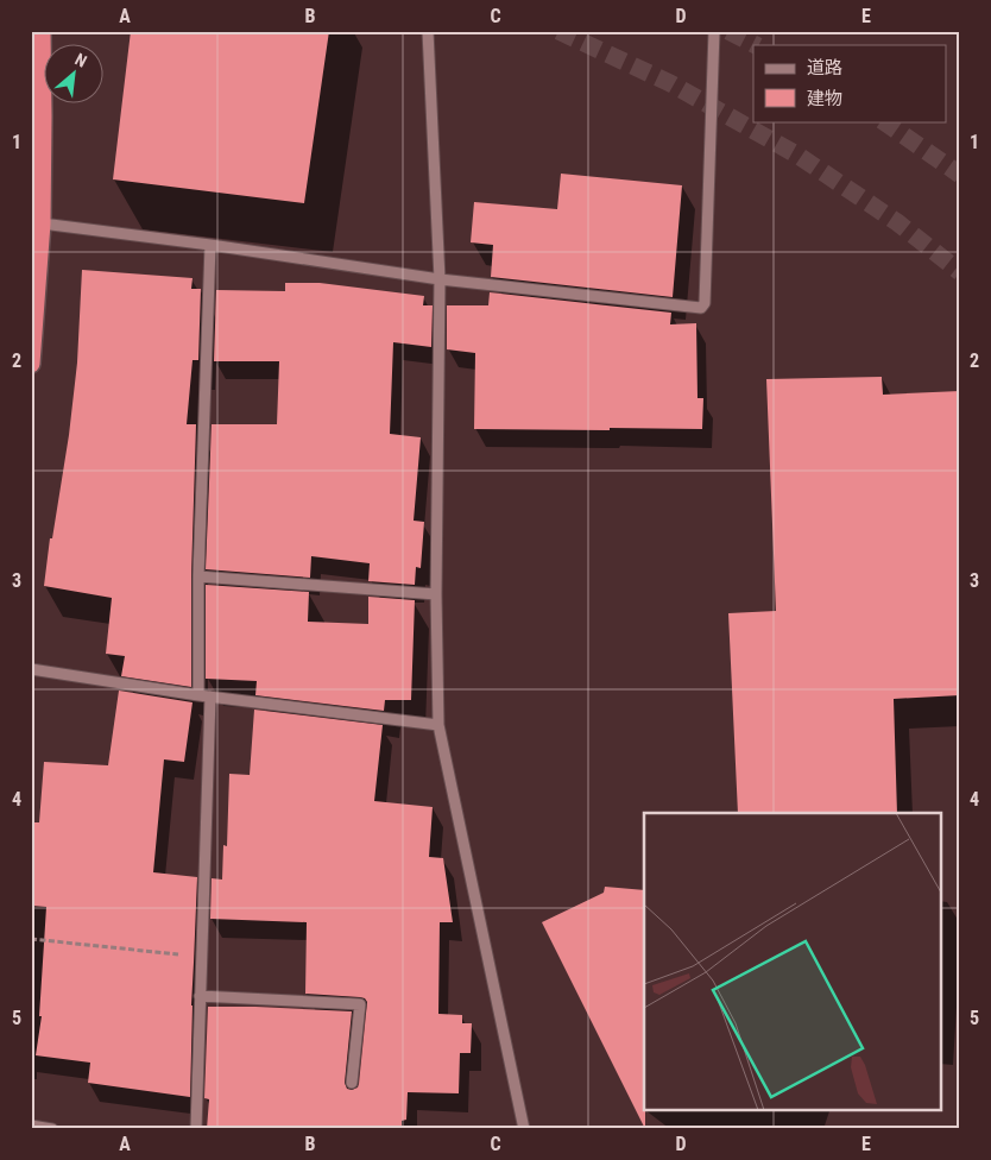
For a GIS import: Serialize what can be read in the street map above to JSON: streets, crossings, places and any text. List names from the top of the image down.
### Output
{
  "legend": ["道路", "建物"],
  "north": "top right",
  "grid": {
    "columns": [
      "A",
      "B",
      "C",
      "D",
      "E"
    ],
    "rows": [
      "1",
      "2",
      "3",
      "4",
      "5"
    ]
  }
}
